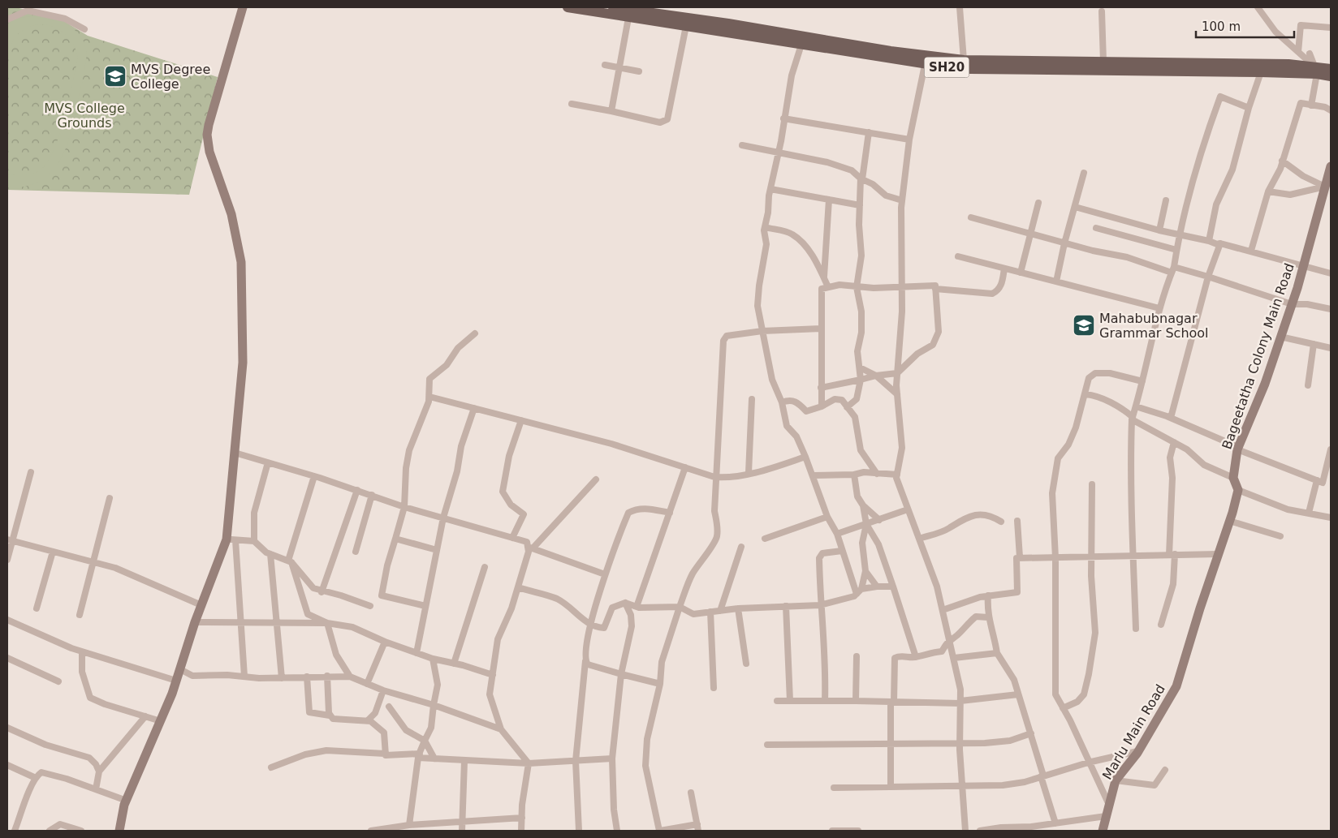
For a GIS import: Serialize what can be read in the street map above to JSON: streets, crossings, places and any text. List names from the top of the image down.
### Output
{
  "streets": {
    "main road": ["SH20"],
    "street": ["Bageetatha Colony Main Road", "Marlu Main Road"]
  },
  "parks": ["MVS College Grounds"],
  "places": {
    "school or university": ["MVS Degree College", "Mahabubnagar Grammar School"]
  },
  "scale_bar": "100 m"
}
